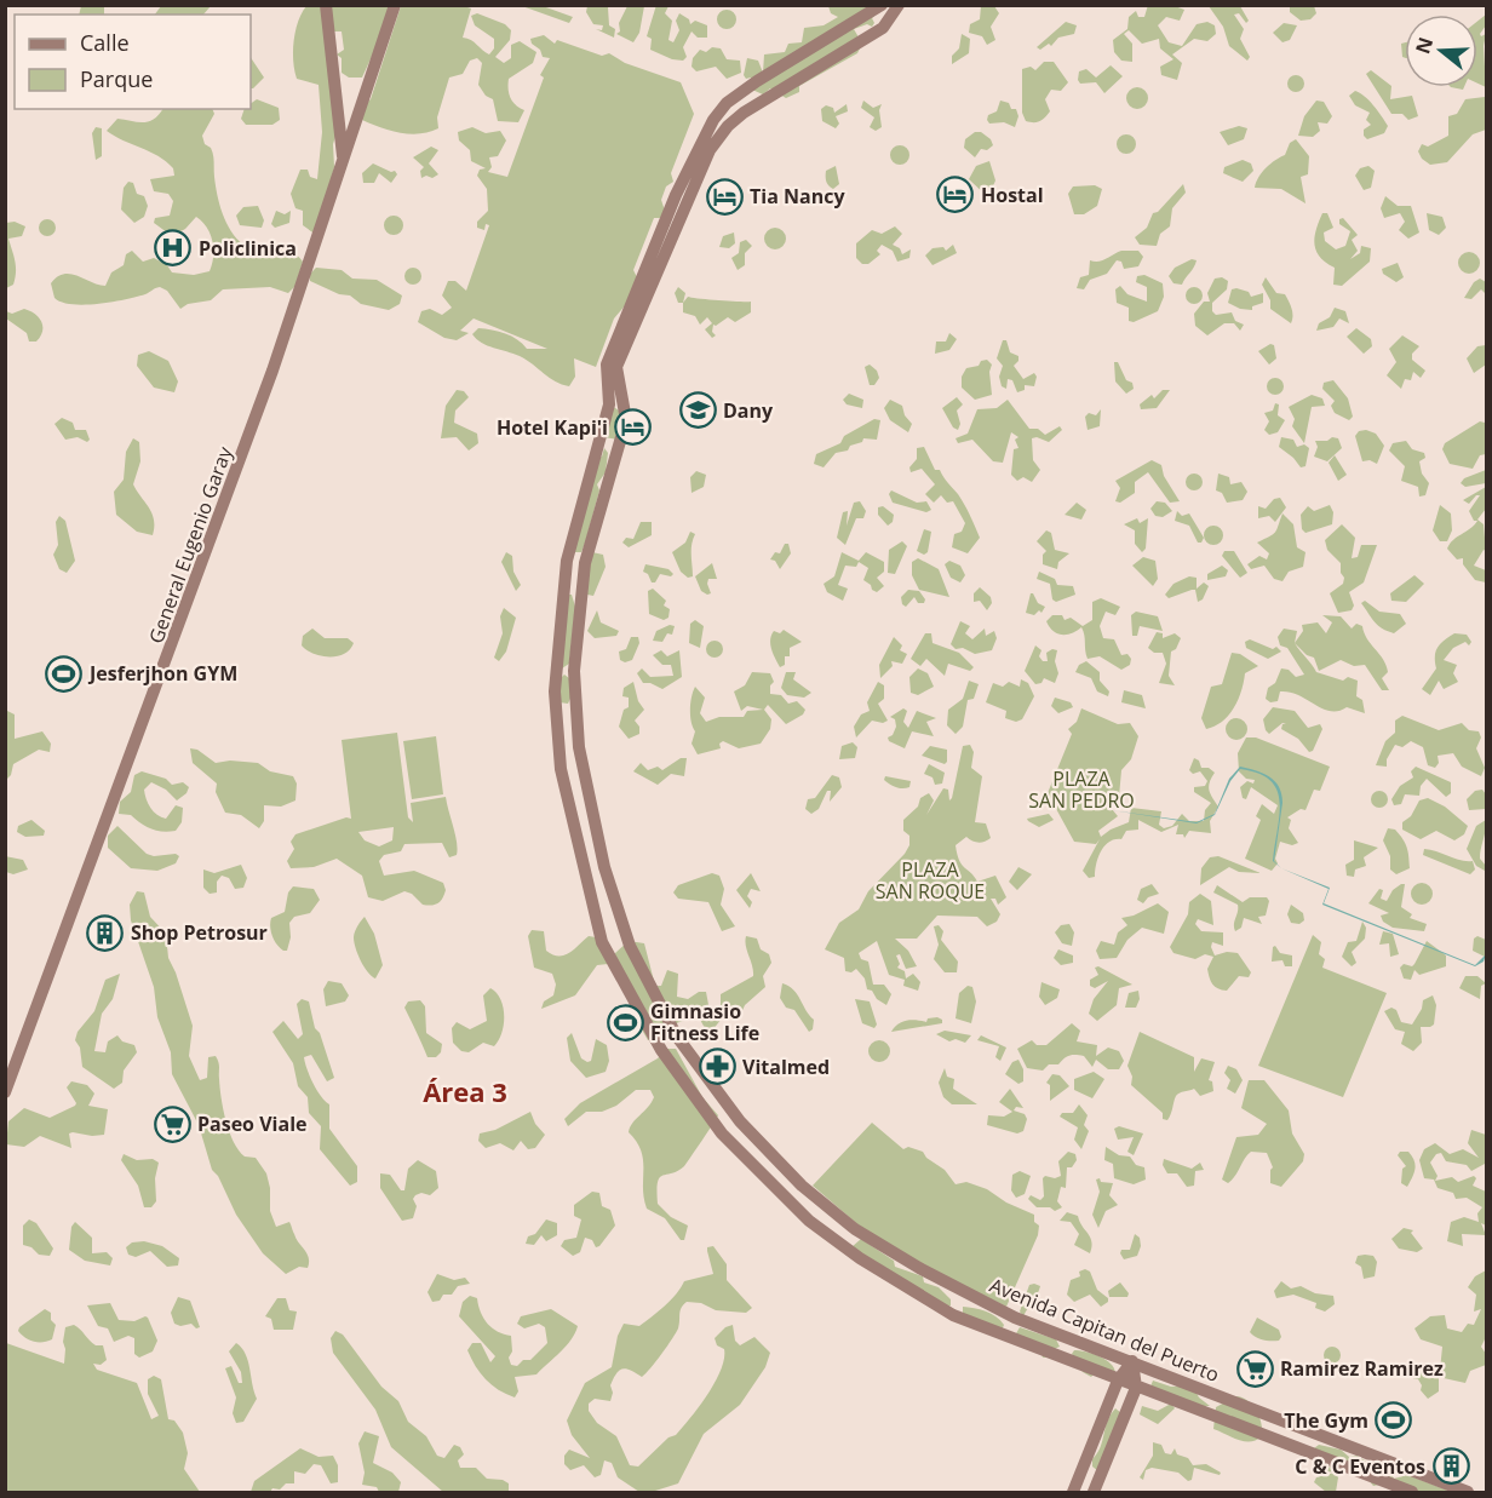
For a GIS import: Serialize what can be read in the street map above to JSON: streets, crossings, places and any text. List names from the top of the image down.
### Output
{
  "streets": {
    "street": ["General Eugenio Garay", "Avenida Capitan del Puerto"]
  },
  "districts": ["Área 3"],
  "parks": ["PLAZA SAN PEDRO", "PLAZA SAN ROQUE"],
  "places": {
    "hotel": ["Hostal", "Tia Nancy", "Hotel Kapi'i"],
    "hospital": ["Policlinica"],
    "school or university": ["Dany"],
    "sports": ["Jesferjhon GYM", "Gimnasio Fitness Life", "The Gym"],
    "building": ["Shop Petrosur", "C & C Eventos"],
    "pharmacy": ["Vitalmed"],
    "supermarket": ["Paseo Viale", "Ramirez Ramirez"]
  },
  "legend": ["Calle", "Parque"],
  "north": "left"
}
